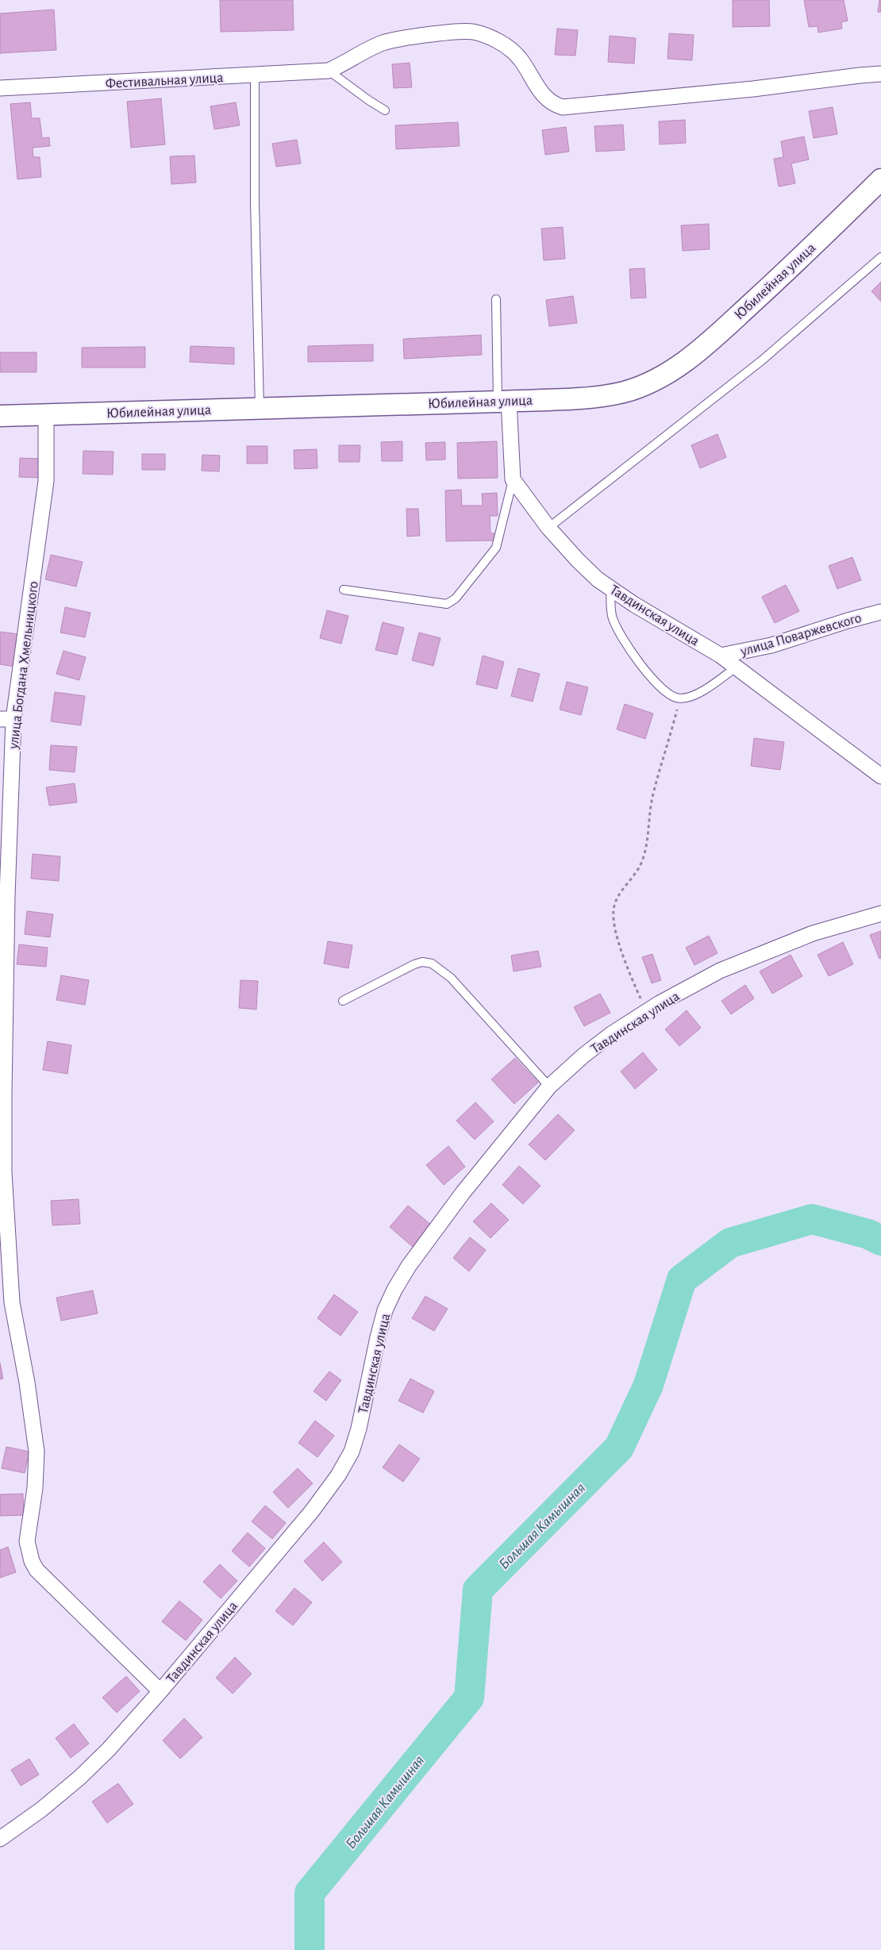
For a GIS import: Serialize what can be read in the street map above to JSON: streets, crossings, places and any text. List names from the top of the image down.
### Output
{
  "streets": {
    "street": [
      "Фестивальная улица",
      "Юбилейная улица",
      "Тавдинская улица",
      "улица Поваржевского",
      "улица Богдана Хмельницкого"
    ]
  },
  "crossings": [
    ["Юбилейная улица", "улица Богдана Хмельницкого"],
    ["Тавдинская улица", "улица Поваржевского"],
    ["Тавдинская улица", "улица Богдана Хмельницкого"]
  ],
  "water": ["Большая Камышная"]
}
